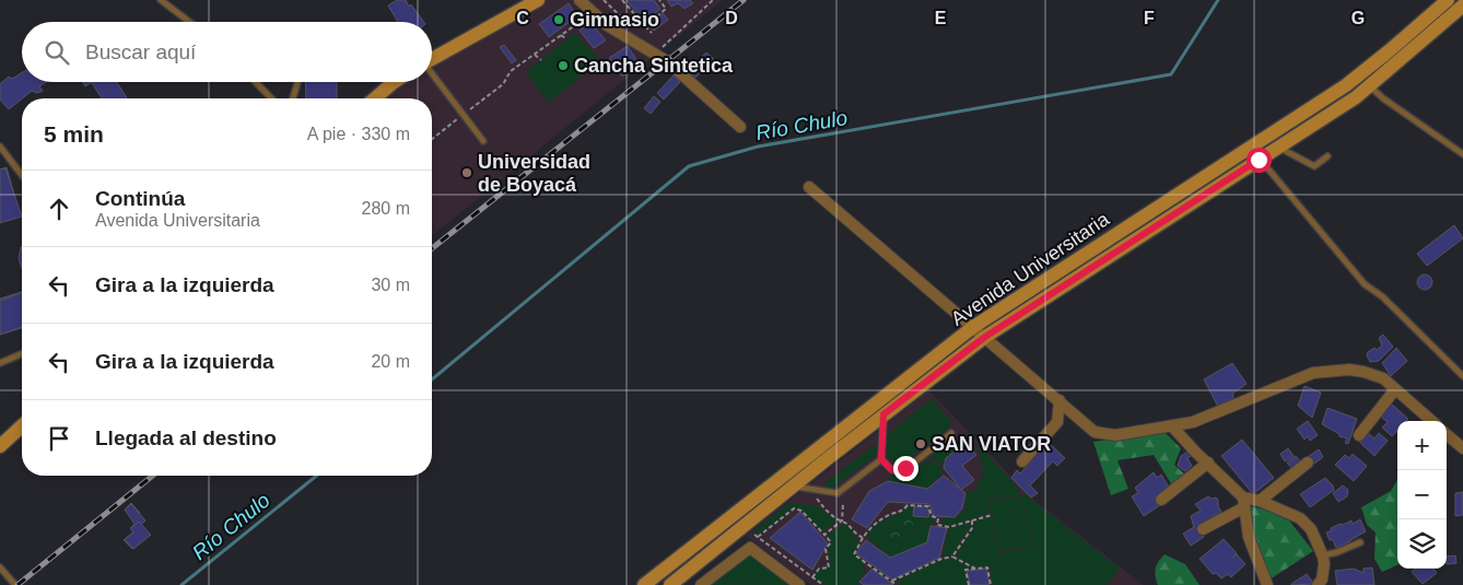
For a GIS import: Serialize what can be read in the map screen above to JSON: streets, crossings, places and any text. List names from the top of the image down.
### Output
{
  "streets": {
    "main road": ["Avenida Universitaria"]
  },
  "water": ["Río Chulo"],
  "places": [
    "Gimnasio",
    "Cancha Sintetica",
    "Universidad de Boyacá",
    "SAN VIATOR"
  ],
  "page": {
    "search": "Buscar aquí",
    "heading": ["5 min", "A pie · 330 m"],
    "list": [
      ["Continúa", "Avenida Universitaria", "280 m"],
      ["Gira a la izquierda", "30 m"],
      ["Gira a la izquierda", "20 m"],
      "Llegada al destino"
    ],
    "map_buttons": ["+", "−"]
  },
  "grid": {
    "columns": [
      "C",
      "D",
      "E",
      "F",
      "G"
    ]
  }
}
